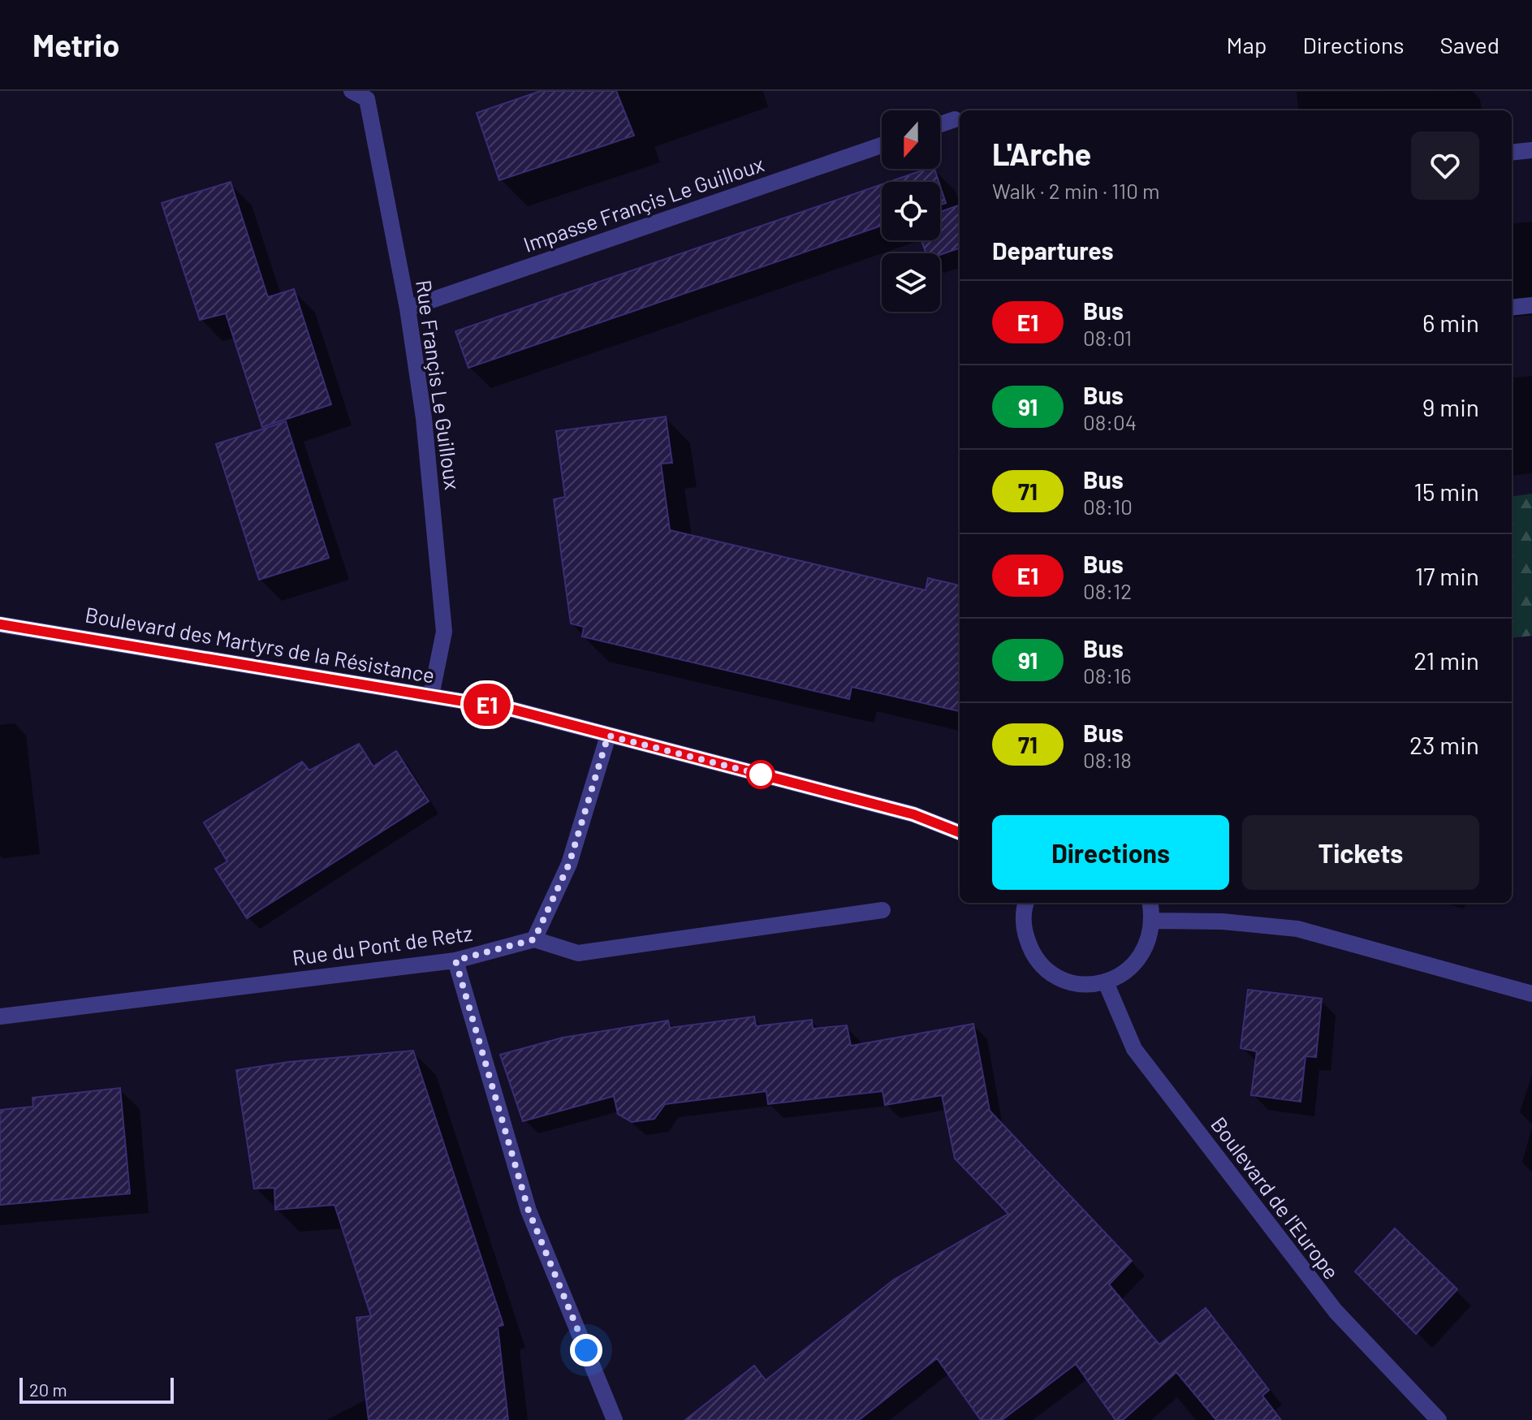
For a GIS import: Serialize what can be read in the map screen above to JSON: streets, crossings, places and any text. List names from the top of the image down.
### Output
{
  "streets": {
    "street": [
      "Impasse Françis Le Guilloux",
      "Rue Françis Le Guilloux",
      "Boulevard des Martyrs de la Résistance",
      "Rue du Pont de Retz",
      "Boulevard de l'Europe"
    ]
  },
  "crossings": [
    ["Impasse Françis Le Guilloux", "Rue Françis Le Guilloux"],
    ["Rue Françis Le Guilloux", "Boulevard des Martyrs de la Résistance"]
  ],
  "lines": ["bus line E1"],
  "scale_bar": "20 m",
  "north": "bottom",
  "page": {
    "header": "Metrio",
    "nav": ["Map", "Directions", "Saved"],
    "on_map": "E1",
    "heading": [
      ["L'Arche", "Walk · 2 min · 110 m"],
      "Departures"
    ],
    "list": [
      {
        "mark": "E1",
        "name": "Bus",
        "note": "08:01",
        "value": "6 min"
      },
      {
        "mark": "91",
        "name": "Bus",
        "note": "08:04",
        "value": "9 min"
      },
      {
        "mark": "71",
        "name": "Bus",
        "note": "08:10",
        "value": "15 min"
      },
      {
        "mark": "E1",
        "name": "Bus",
        "note": "08:12",
        "value": "17 min"
      },
      {
        "mark": "91",
        "name": "Bus",
        "note": "08:16",
        "value": "21 min"
      },
      {
        "mark": "71",
        "name": "Bus",
        "note": "08:18",
        "value": "23 min"
      }
    ],
    "buttons": ["Directions", "Tickets"],
    "scale": "20 m"
  }
}
